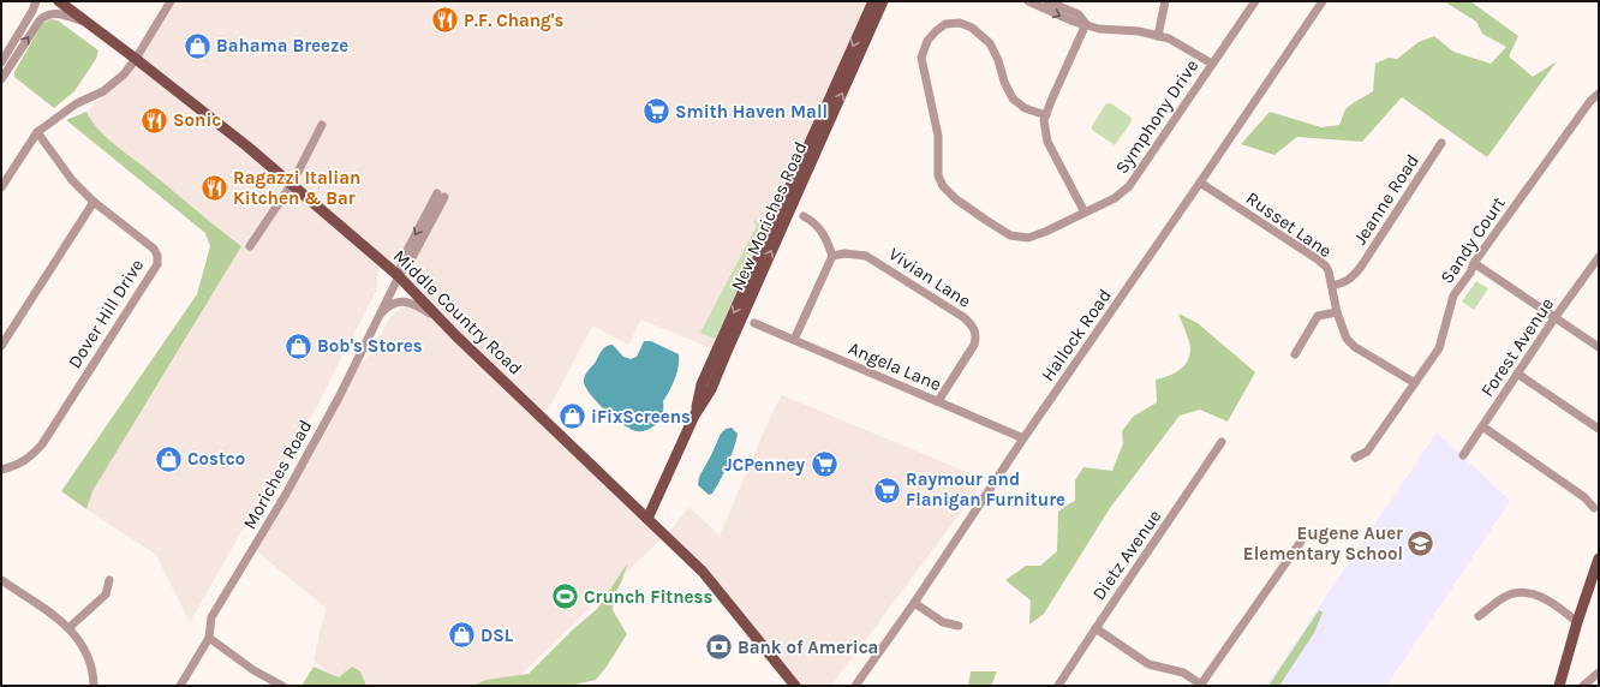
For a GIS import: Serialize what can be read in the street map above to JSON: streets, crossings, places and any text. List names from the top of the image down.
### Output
{
  "streets": {
    "main road": ["New Moriches Road", "Middle Country Road"],
    "street": [
      "Symphony Drive",
      "Jeanne Road",
      "Russet Lane",
      "Sandy Court",
      "Vivian Lane",
      "Dover Hill Drive",
      "Hallock Road",
      "Forest Avenue",
      "Angela Lane",
      "Moriches Road",
      "Dietz Avenue"
    ]
  },
  "crossings": [
    ["Jeanne Road", "Russet Lane"],
    ["New Moriches Road", "Middle Country Road"],
    ["Russet Lane", "Sandy Court"],
    ["Russet Lane", "Hallock Road"],
    ["Vivian Lane", "Angela Lane"],
    ["Middle Country Road", "Moriches Road"],
    ["Hallock Road", "Angela Lane"]
  ],
  "places": {
    "restaurant": ["P.F. Chang's", "Sonic", "Ragazzi Italian Kitchen & Bar"],
    "shop": [
      "Bahama Breeze",
      "Bob's Stores",
      "iFixScreens",
      "Costco",
      "DSL"
    ],
    "supermarket": ["Smith Haven Mall", "JCPenney", "Raymour and Flanigan Furniture"],
    "school or university": ["Eugene Auer Elementary School"],
    "sports": ["Crunch Fitness"],
    "bank": ["Bank of America"]
  }
}
